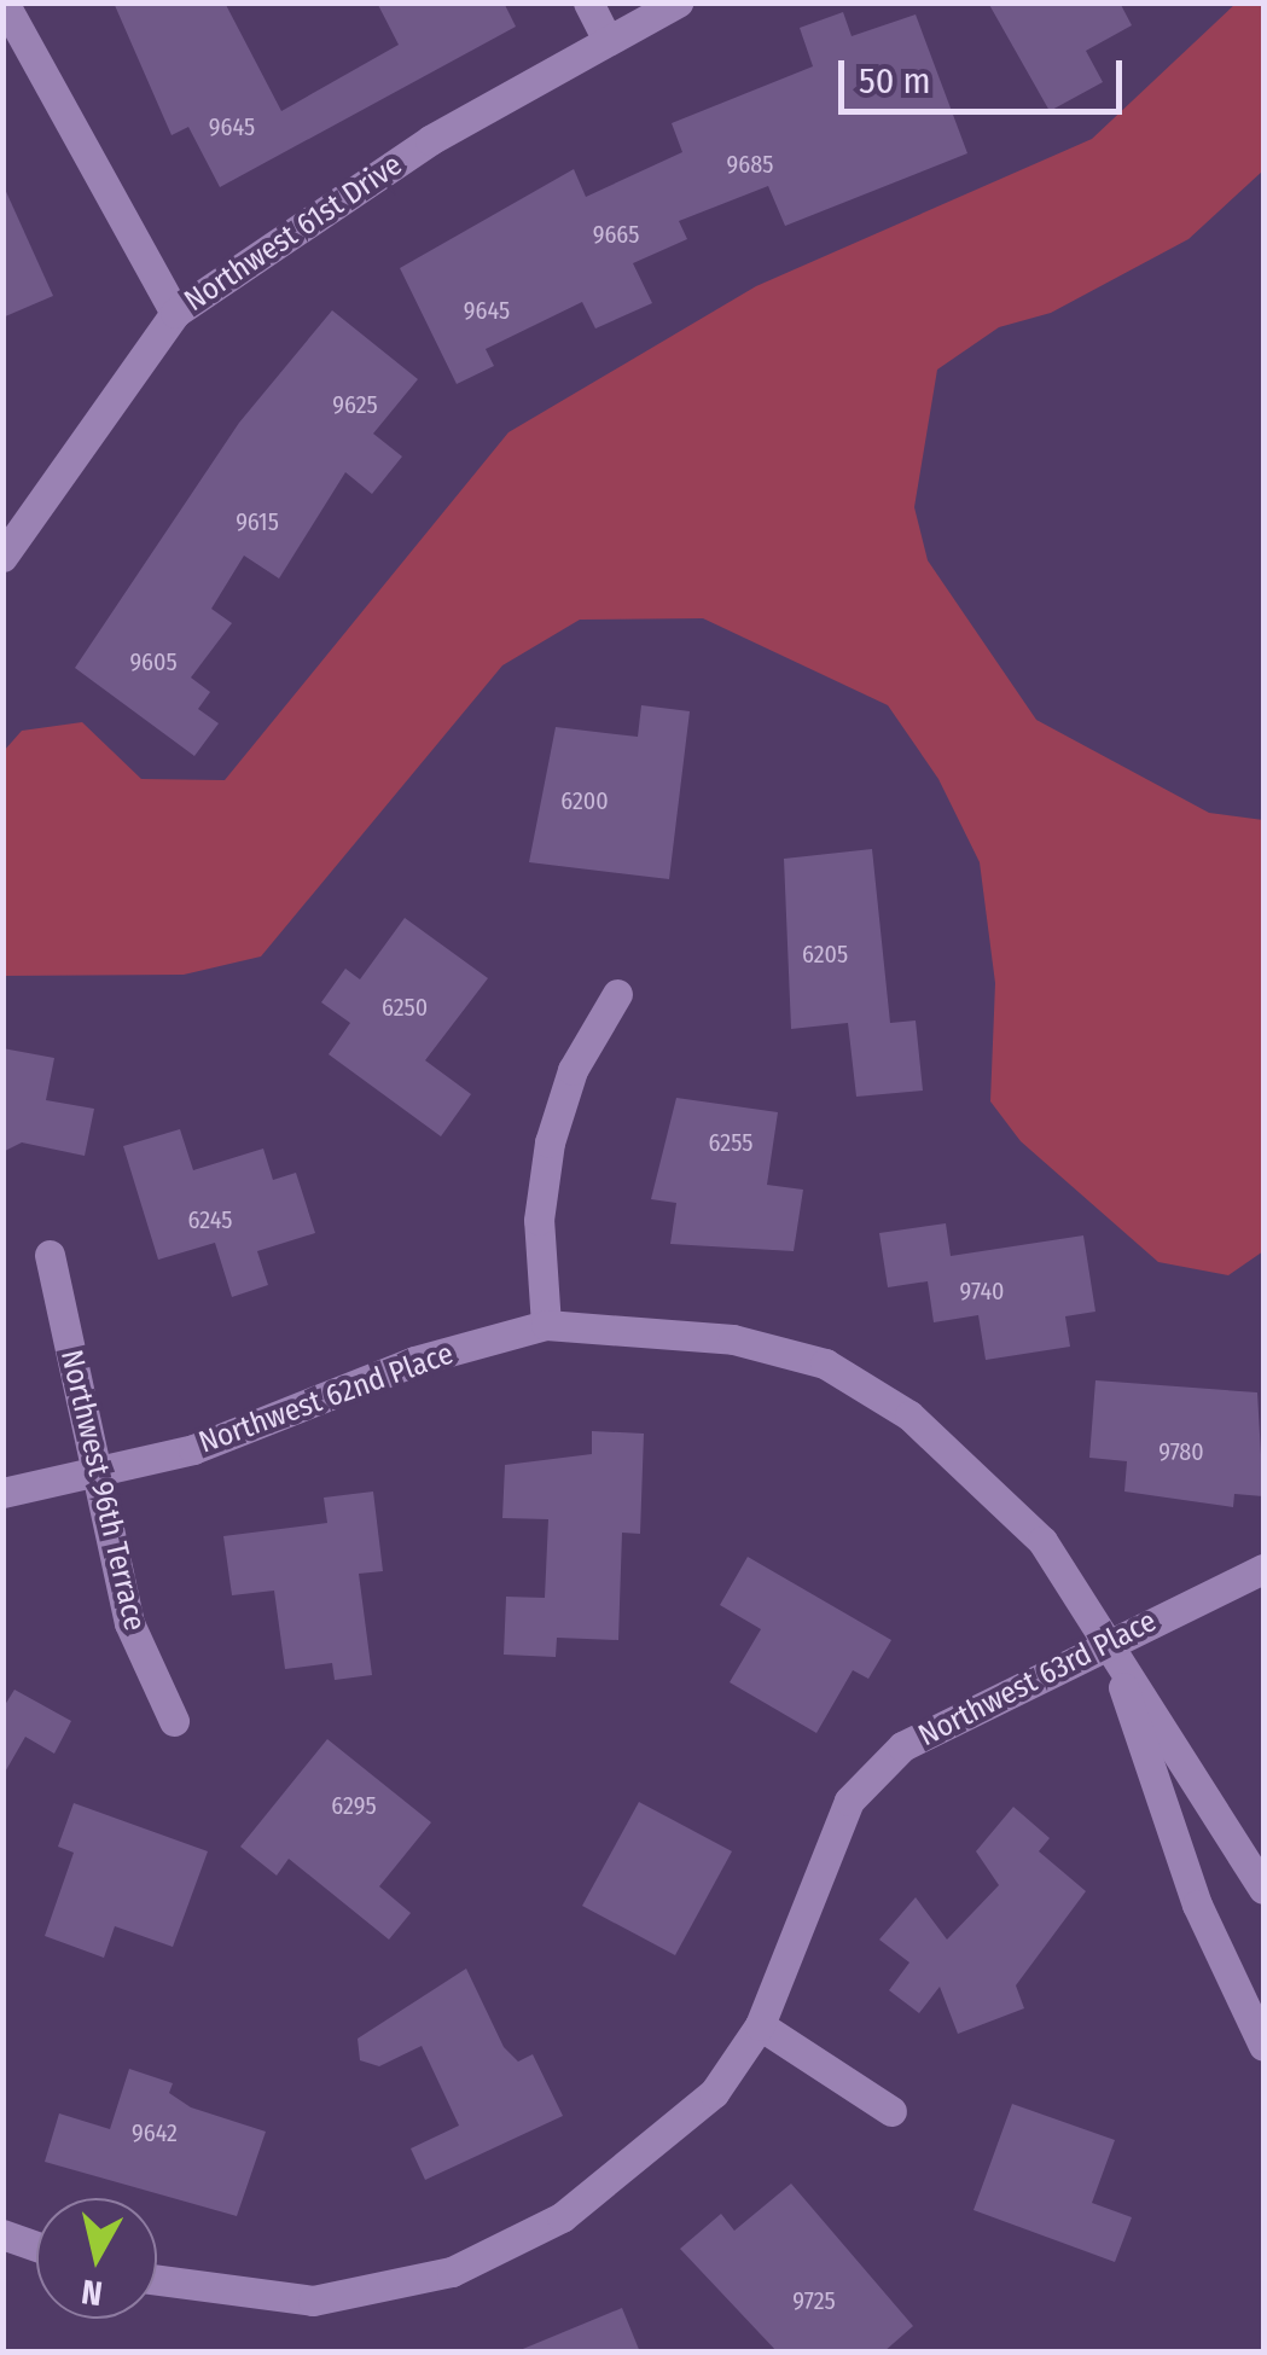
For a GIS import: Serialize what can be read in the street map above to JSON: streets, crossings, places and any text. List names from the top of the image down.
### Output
{
  "streets": {
    "street": [
      "Northwest 61st Drive",
      "Northwest 62nd Place",
      "Northwest 96th Terrace",
      "Northwest 63rd Place"
    ]
  },
  "crossings": [
    ["Northwest 62nd Place", "Northwest 96th Terrace"],
    ["Northwest 62nd Place", "Northwest 63rd Place"]
  ],
  "house_numbers": [
    "9645",
    "9685",
    "9665",
    "9645",
    "9625",
    "9615",
    "9605",
    "6200",
    "6205",
    "6250",
    "6255",
    "6245",
    "9740",
    "9780",
    "6295",
    "9642",
    "9725"
  ],
  "scale_bar": "50 m",
  "north": "bottom"
}
